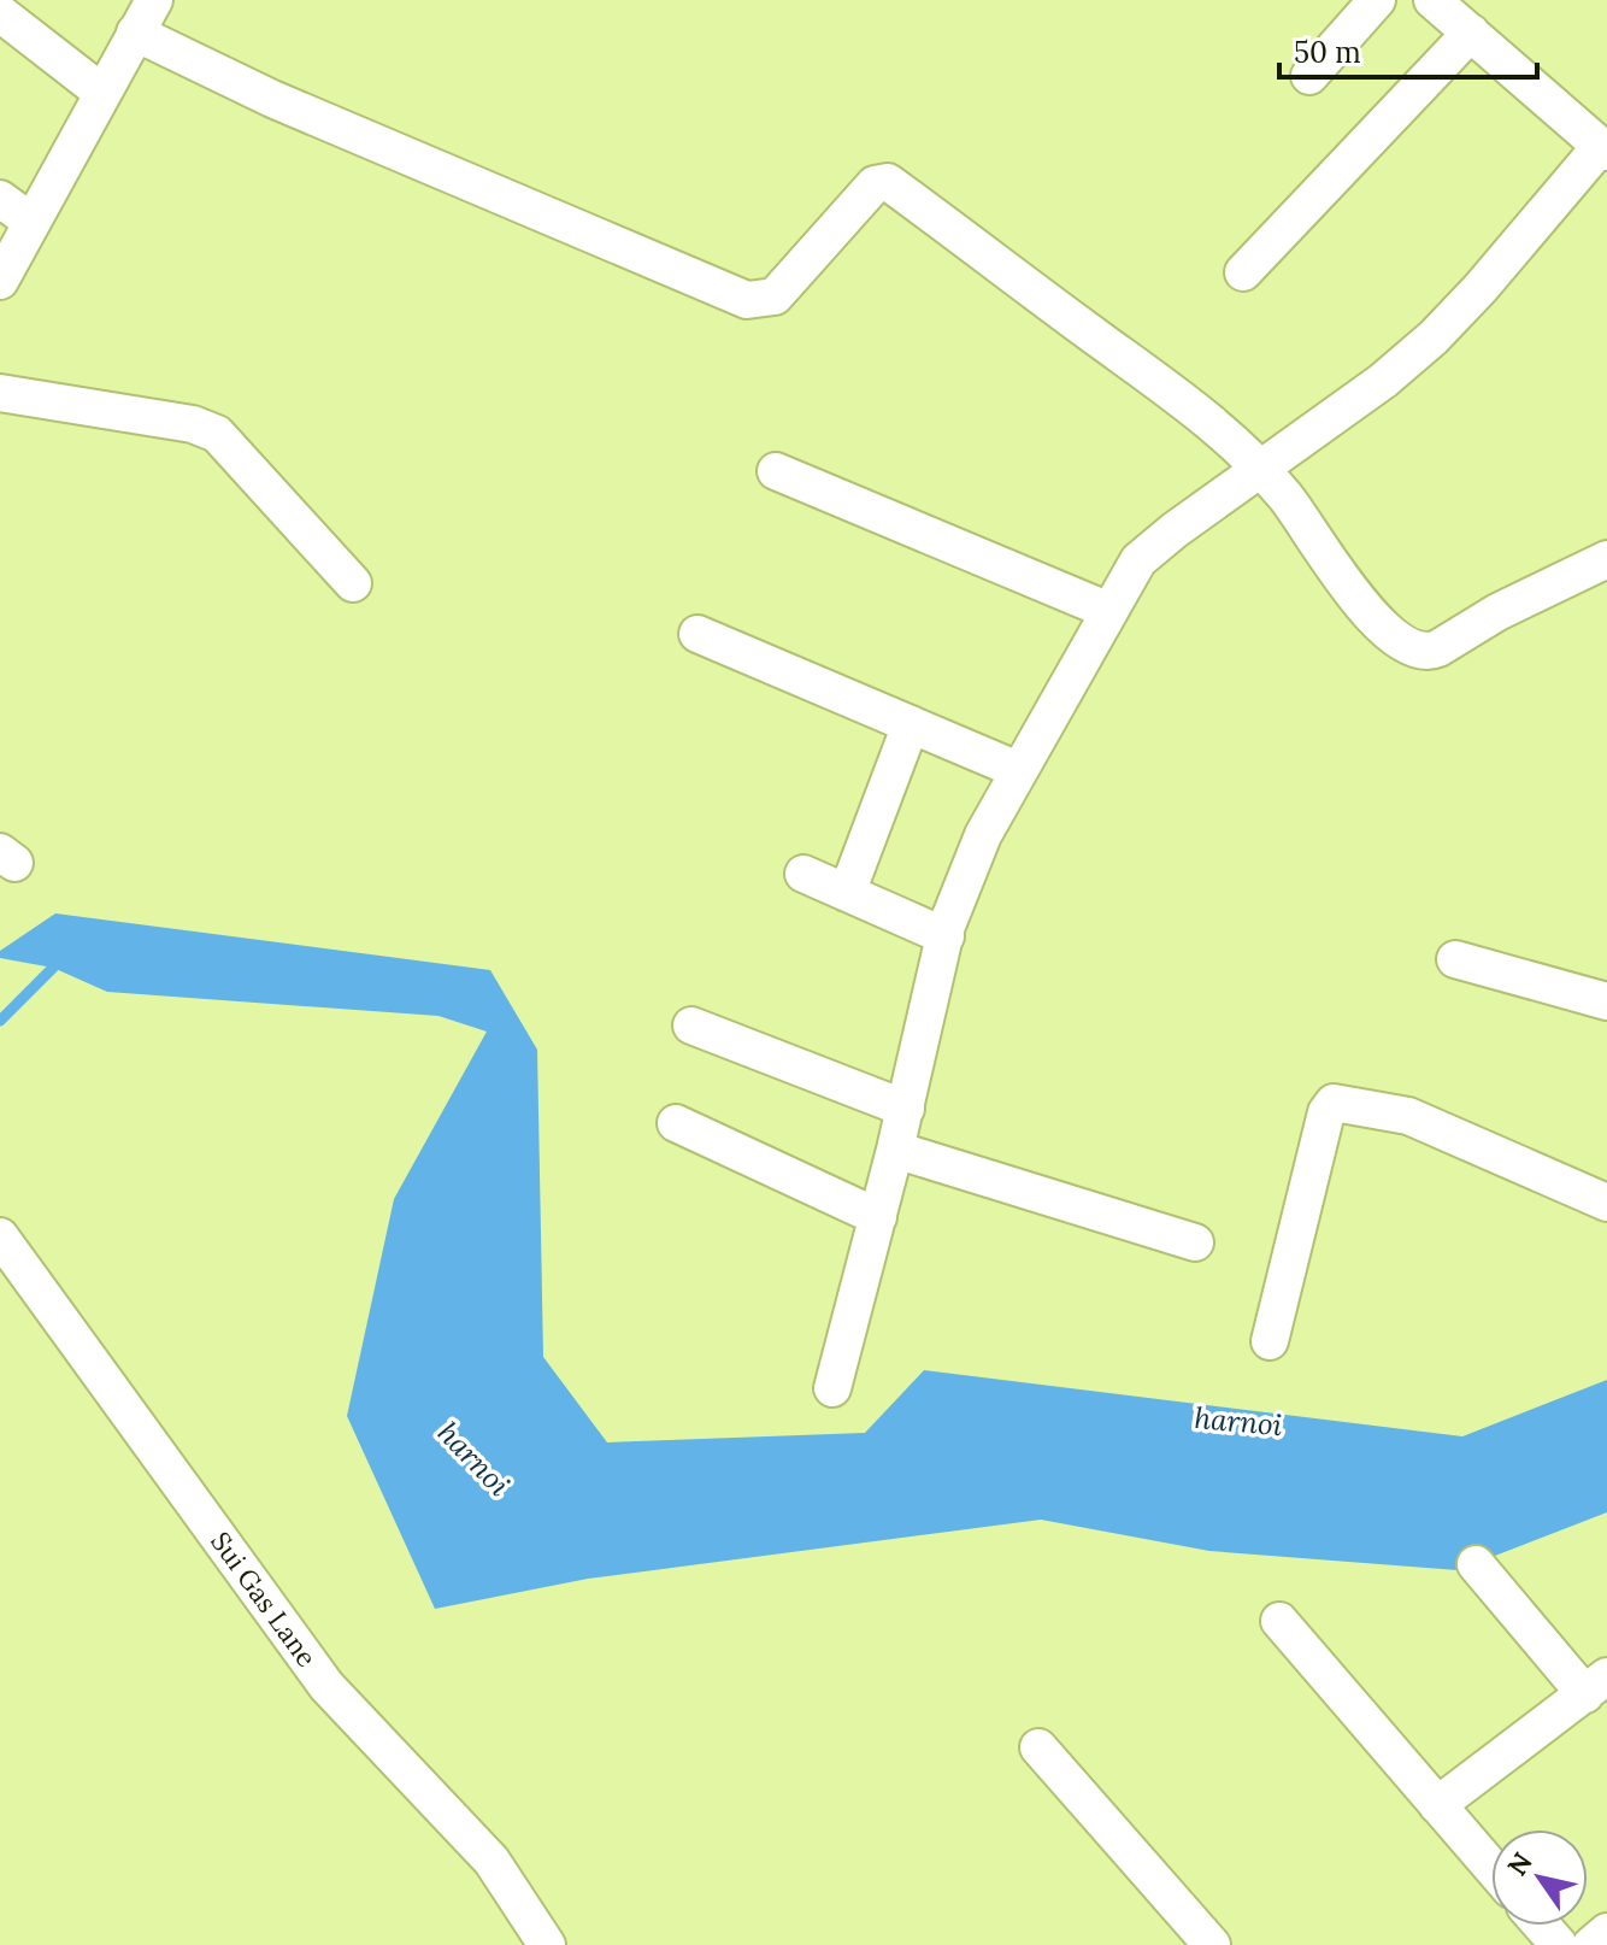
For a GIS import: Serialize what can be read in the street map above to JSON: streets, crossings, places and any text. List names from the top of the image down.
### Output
{
  "streets": {
    "street": ["Sui Gas Lane"]
  },
  "water": ["harnoi"],
  "scale_bar": "50 m",
  "north": "top left"
}
